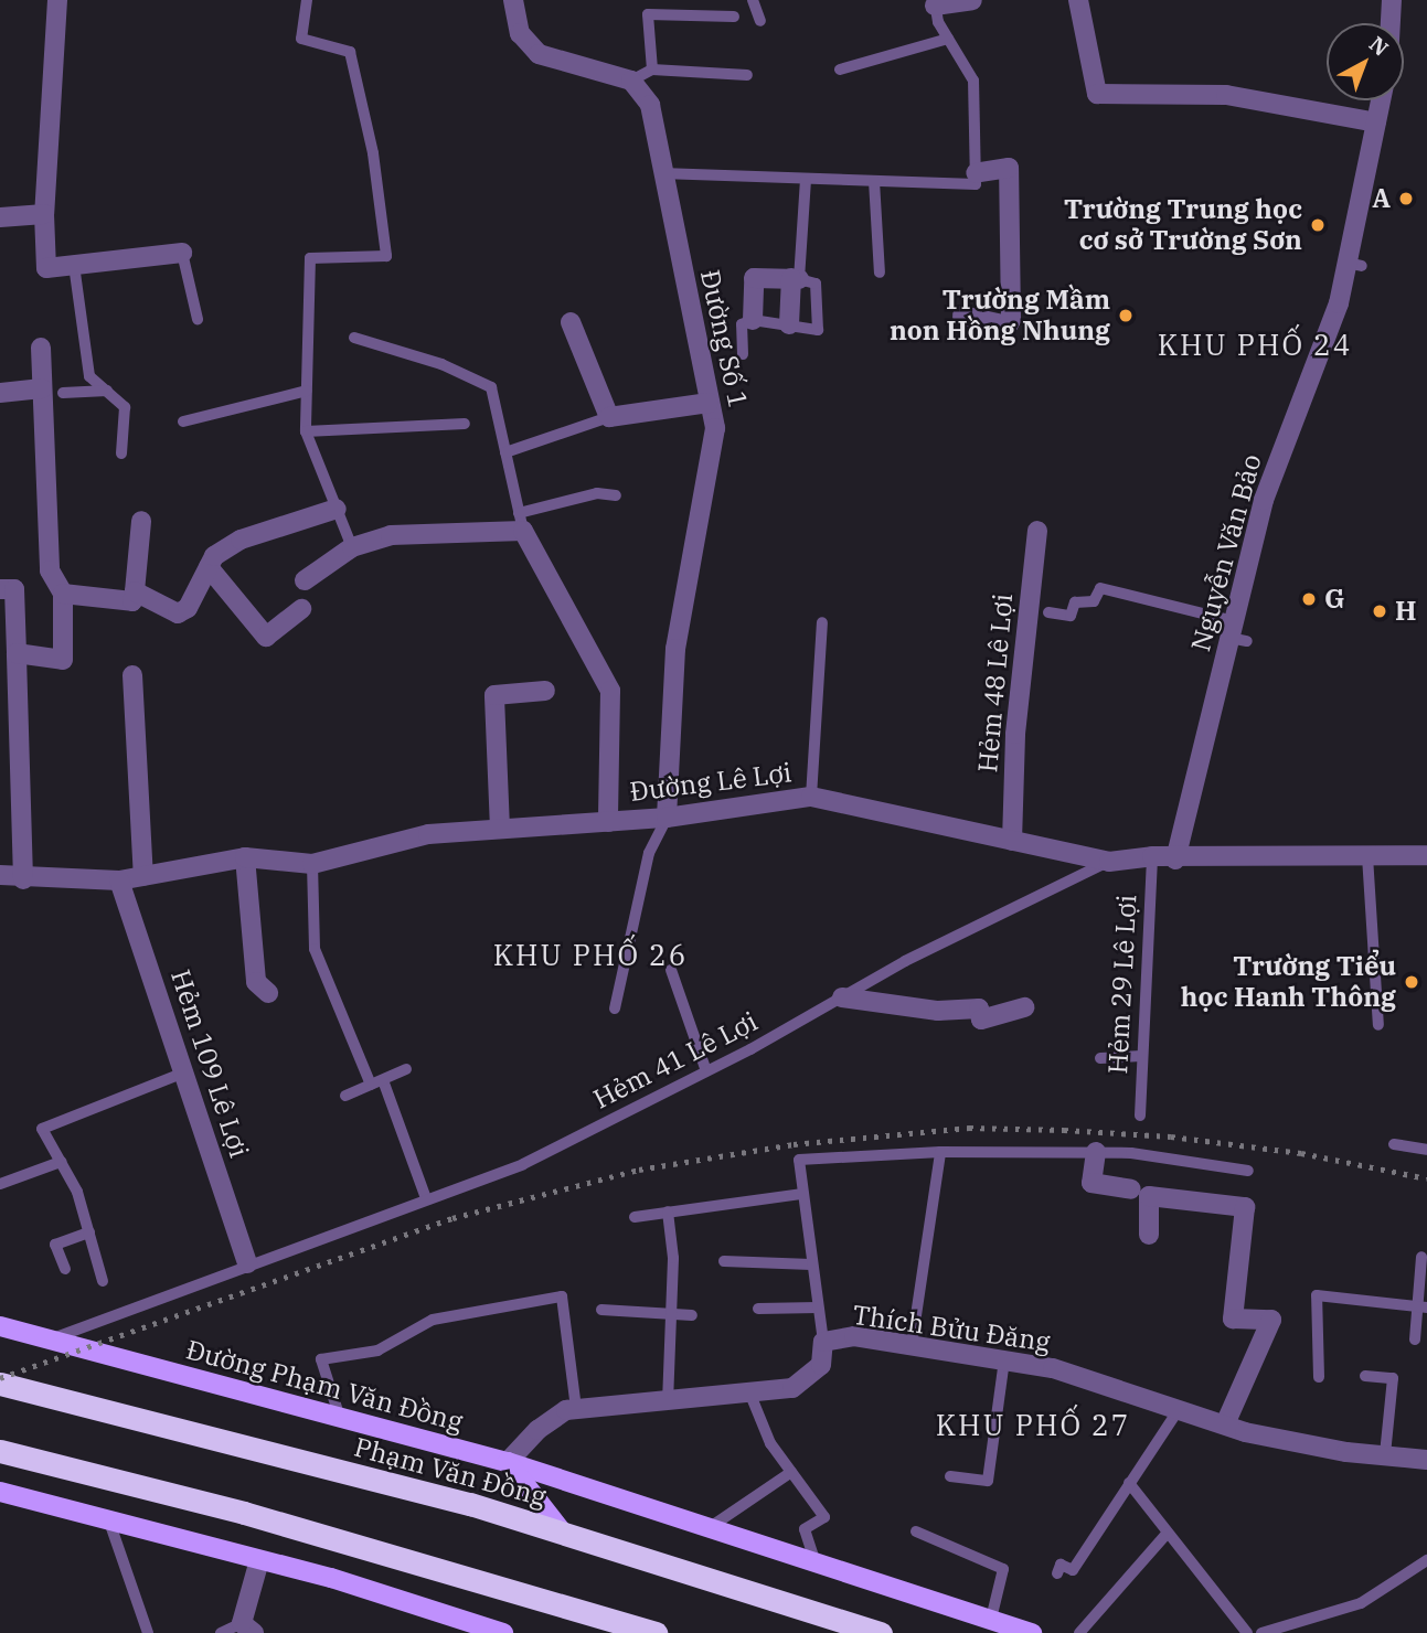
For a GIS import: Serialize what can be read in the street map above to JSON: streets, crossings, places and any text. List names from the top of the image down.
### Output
{
  "streets": {
    "highway": ["Phạm Văn Đồng"],
    "main road": ["Đường Phạm Văn Đồng"],
    "street": [
      "Đường Số 1",
      "Nguyễn Văn Bảo",
      "Hẻm 48 Lê Lợi",
      "Đường Lê Lợi",
      "Hẻm 109 Lê Lợi",
      "Thích Bửu Đăng"
    ],
    "lane": ["Hẻm 29 Lê Lợi", "Hẻm 41 Lê Lợi"]
  },
  "crossings": [
    ["Đường Số 1", "Đường Lê Lợi"],
    ["Nguyễn Văn Bảo", "Đường Lê Lợi"],
    ["Hẻm 48 Lê Lợi", "Đường Lê Lợi"],
    ["Đường Lê Lợi", "Hẻm 29 Lê Lợi"],
    ["Đường Lê Lợi", "Hẻm 41 Lê Lợi"],
    ["Đường Lê Lợi", "Hẻm 109 Lê Lợi"],
    ["Hẻm 41 Lê Lợi", "Hẻm 109 Lê Lợi"],
    ["Hẻm 41 Lê Lợi", "Đường Phạm Văn Đồng"],
    ["Thích Bửu Đăng", "Đường Phạm Văn Đồng"],
    ["Thích Bửu Đăng", "Phạm Văn Đồng"],
    ["Đường Phạm Văn Đồng", "Phạm Văn Đồng"]
  ],
  "districts": ["KHU PHỐ 24", "KHU PHỐ 26", "KHU PHỐ 27"],
  "places": [
    "A",
    "Trường Trung học cơ sở Trường Sơn",
    "Trường Mầm non Hồng Nhung",
    "G",
    "H",
    "Trường Tiểu học Hanh Thông"
  ],
  "north": "top right"
}
